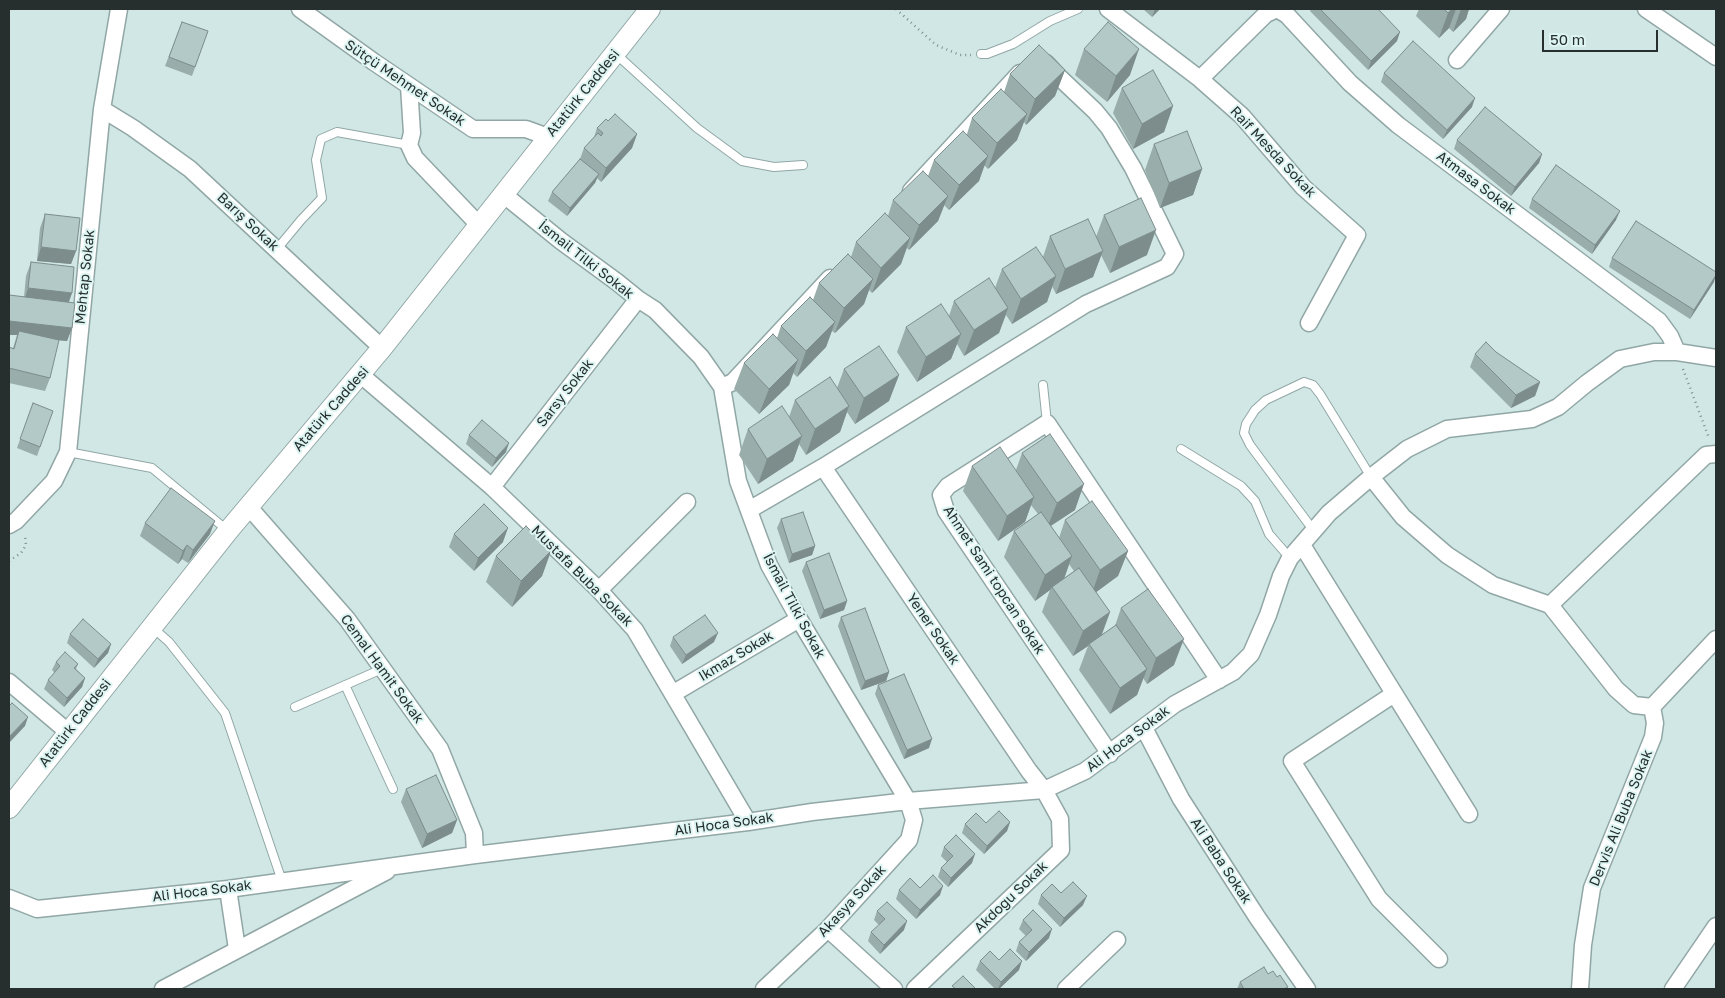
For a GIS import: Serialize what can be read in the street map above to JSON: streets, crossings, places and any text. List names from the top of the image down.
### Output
{
  "streets": {
    "street": [
      "Sütçü Mehmet Sokak",
      "Atatürk Caddesi",
      "Raif Mesda Sokak",
      "Atmasa Sokak",
      "Barış Sokak",
      "İsmail Tilki Sokak",
      "Mehtap Sokak",
      "Sarsy Sokak",
      "Mustafa Buba Sokak",
      "Ahmet Sami topcan sokak",
      "Yener Sokak",
      "Ikmaz Sokak",
      "Cemal Hamit Sokak",
      "Ali Hoca Sokak",
      "Dervis Ali Buba Sokak",
      "Ali Baba Sokak",
      "Akdoğu Sokak",
      "Akasya Sokak"
    ]
  },
  "crossings": [
    ["Sütçü Mehmet Sokak", "Atatürk Caddesi"],
    ["Atatürk Caddesi", "Barış Sokak"],
    ["Atatürk Caddesi", "İsmail Tilki Sokak"],
    ["Atatürk Caddesi", "Mustafa Buba Sokak"],
    ["Atatürk Caddesi", "Cemal Hamit Sokak"],
    ["Atmasa Sokak", "Ali Hoca Sokak"],
    ["Barış Sokak", "Mehtap Sokak"],
    ["İsmail Tilki Sokak", "Sarsy Sokak"],
    ["İsmail Tilki Sokak", "Ikmaz Sokak"],
    ["İsmail Tilki Sokak", "Ali Hoca Sokak"],
    ["İsmail Tilki Sokak", "Akasya Sokak"],
    ["Sarsy Sokak", "Mustafa Buba Sokak"],
    ["Mustafa Buba Sokak", "Ikmaz Sokak"],
    ["Mustafa Buba Sokak", "Ali Hoca Sokak"],
    ["Ahmet Sami topcan sokak", "Ali Hoca Sokak"],
    ["Yener Sokak", "Ali Hoca Sokak"],
    ["Yener Sokak", "Akdoğu Sokak"],
    ["Cemal Hamit Sokak", "Ali Hoca Sokak"],
    ["Ali Hoca Sokak", "Ali Baba Sokak"],
    ["Ali Hoca Sokak", "Akdoğu Sokak"],
    ["Ali Hoca Sokak", "Akasya Sokak"]
  ],
  "scale_bar": "50 m"
}
